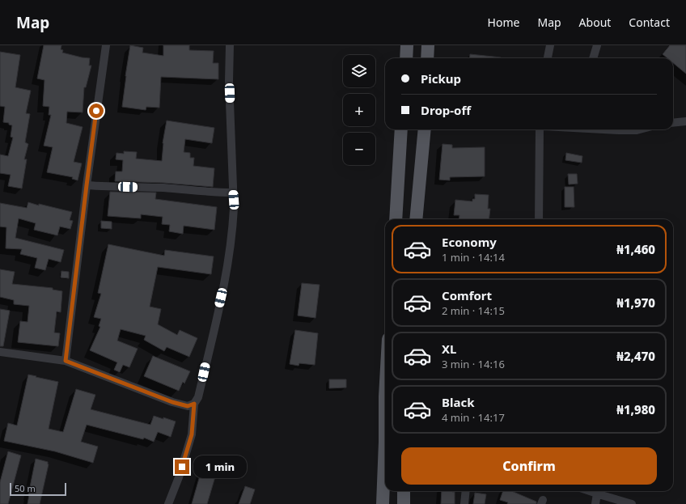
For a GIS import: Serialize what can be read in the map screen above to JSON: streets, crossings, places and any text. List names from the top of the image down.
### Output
{
  "scale_bar": "50 m",
  "page": {
    "header": "Map",
    "nav": [
      "Home",
      "Map",
      "About",
      "Contact"
    ],
    "map_buttons": ["+", "−"],
    "banner": ["Pickup", "Drop-off"],
    "list": [
      {
        "name": "Economy",
        "note": "1 min · 14:14",
        "value": "₦1,460"
      },
      {
        "name": "Comfort",
        "note": "2 min · 14:15",
        "value": "₦1,970"
      },
      {
        "name": "XL",
        "note": "3 min · 14:16",
        "value": "₦2,470"
      },
      {
        "name": "Black",
        "note": "4 min · 14:17",
        "value": "₦1,980"
      }
    ],
    "buttons": "Confirm",
    "bubble": "1 min",
    "scale": "50 m"
  }
}
